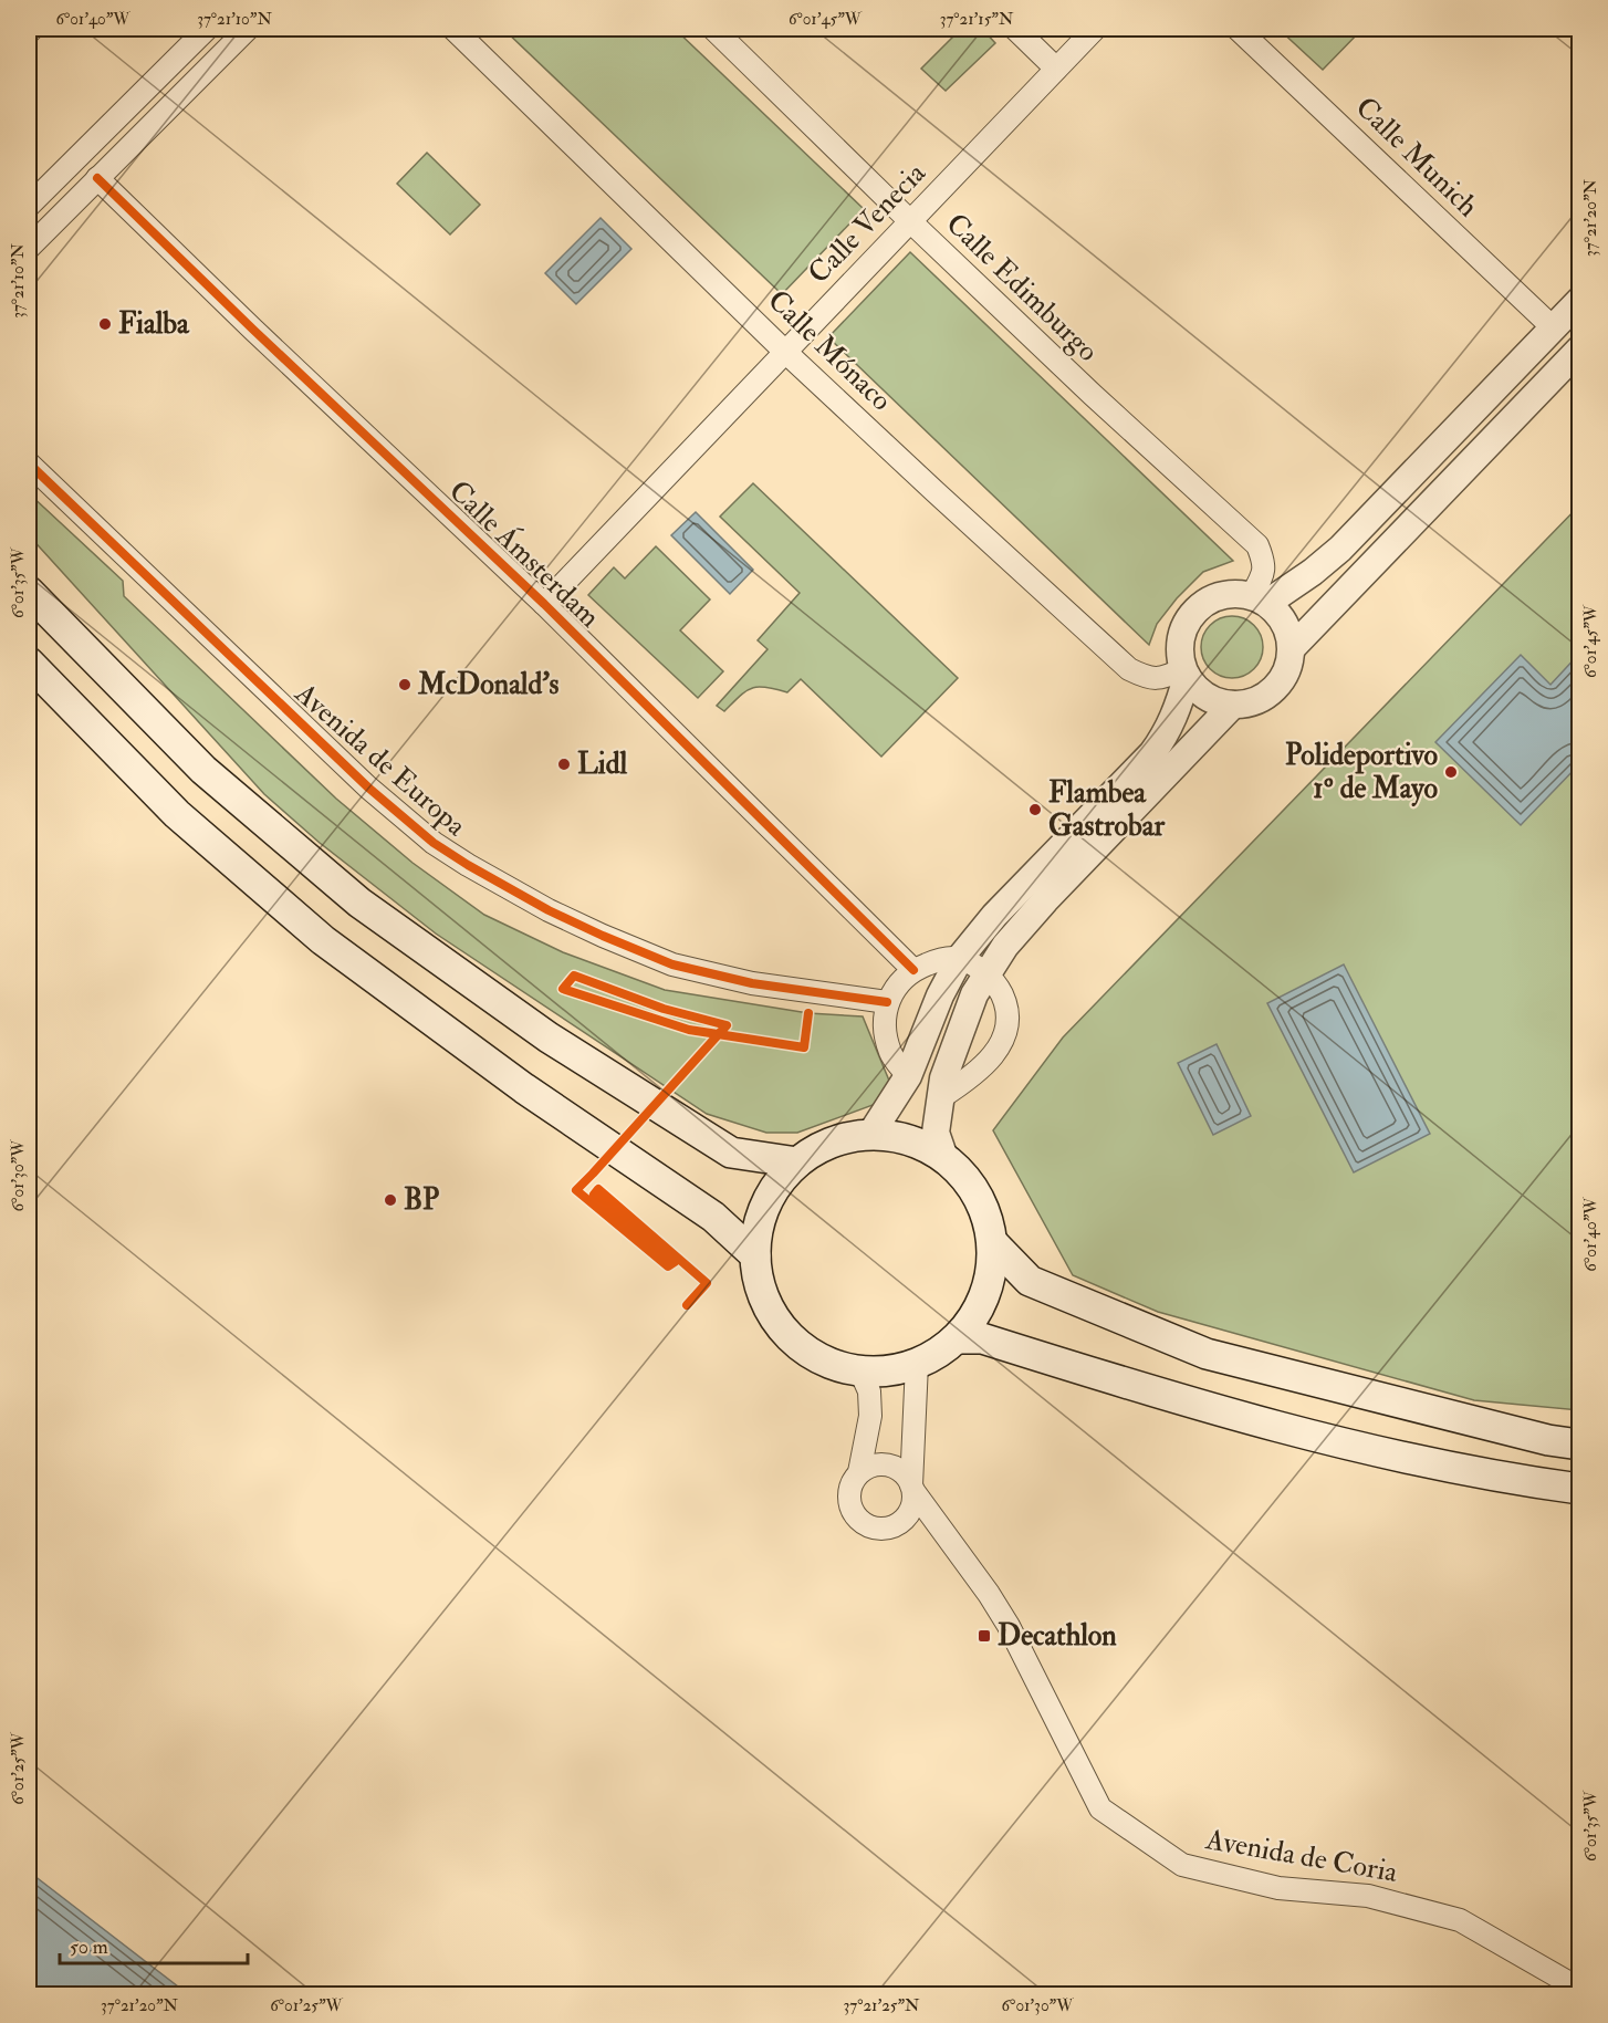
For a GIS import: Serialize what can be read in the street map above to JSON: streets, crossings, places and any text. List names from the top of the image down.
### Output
{
  "streets": {
    "street": [
      "Calle Munich",
      "Calle Venecia",
      "Calle Edimburgo",
      "Calle Mónaco",
      "Calle Ámsterdam",
      "Avenida de Europa",
      "Avenida de Coria"
    ]
  },
  "crossings": [
    ["Calle Venecia", "Calle Edimburgo"],
    ["Calle Venecia", "Calle Mónaco"],
    ["Calle Venecia", "Calle Ámsterdam"],
    ["Calle Edimburgo", "Calle Mónaco"]
  ],
  "places": {
    "other": [
      "Fialba",
      "McDonald's",
      "Lidl",
      "Polideportivo 1º de Mayo",
      "Flambea Gastrobar",
      "BP"
    ],
    "transit": ["Decathlon"]
  },
  "scale_bar": "50 m",
  "coordinates": [
    "6°01'40\"W",
    "37°21'10\"N",
    "6°01'45\"W",
    "37°21'15\"N",
    "37°21'20\"N",
    "6°01'35\"W",
    "6°01'30\"W",
    "6°01'25\"W",
    "37°21'25\"N"
  ]
}
